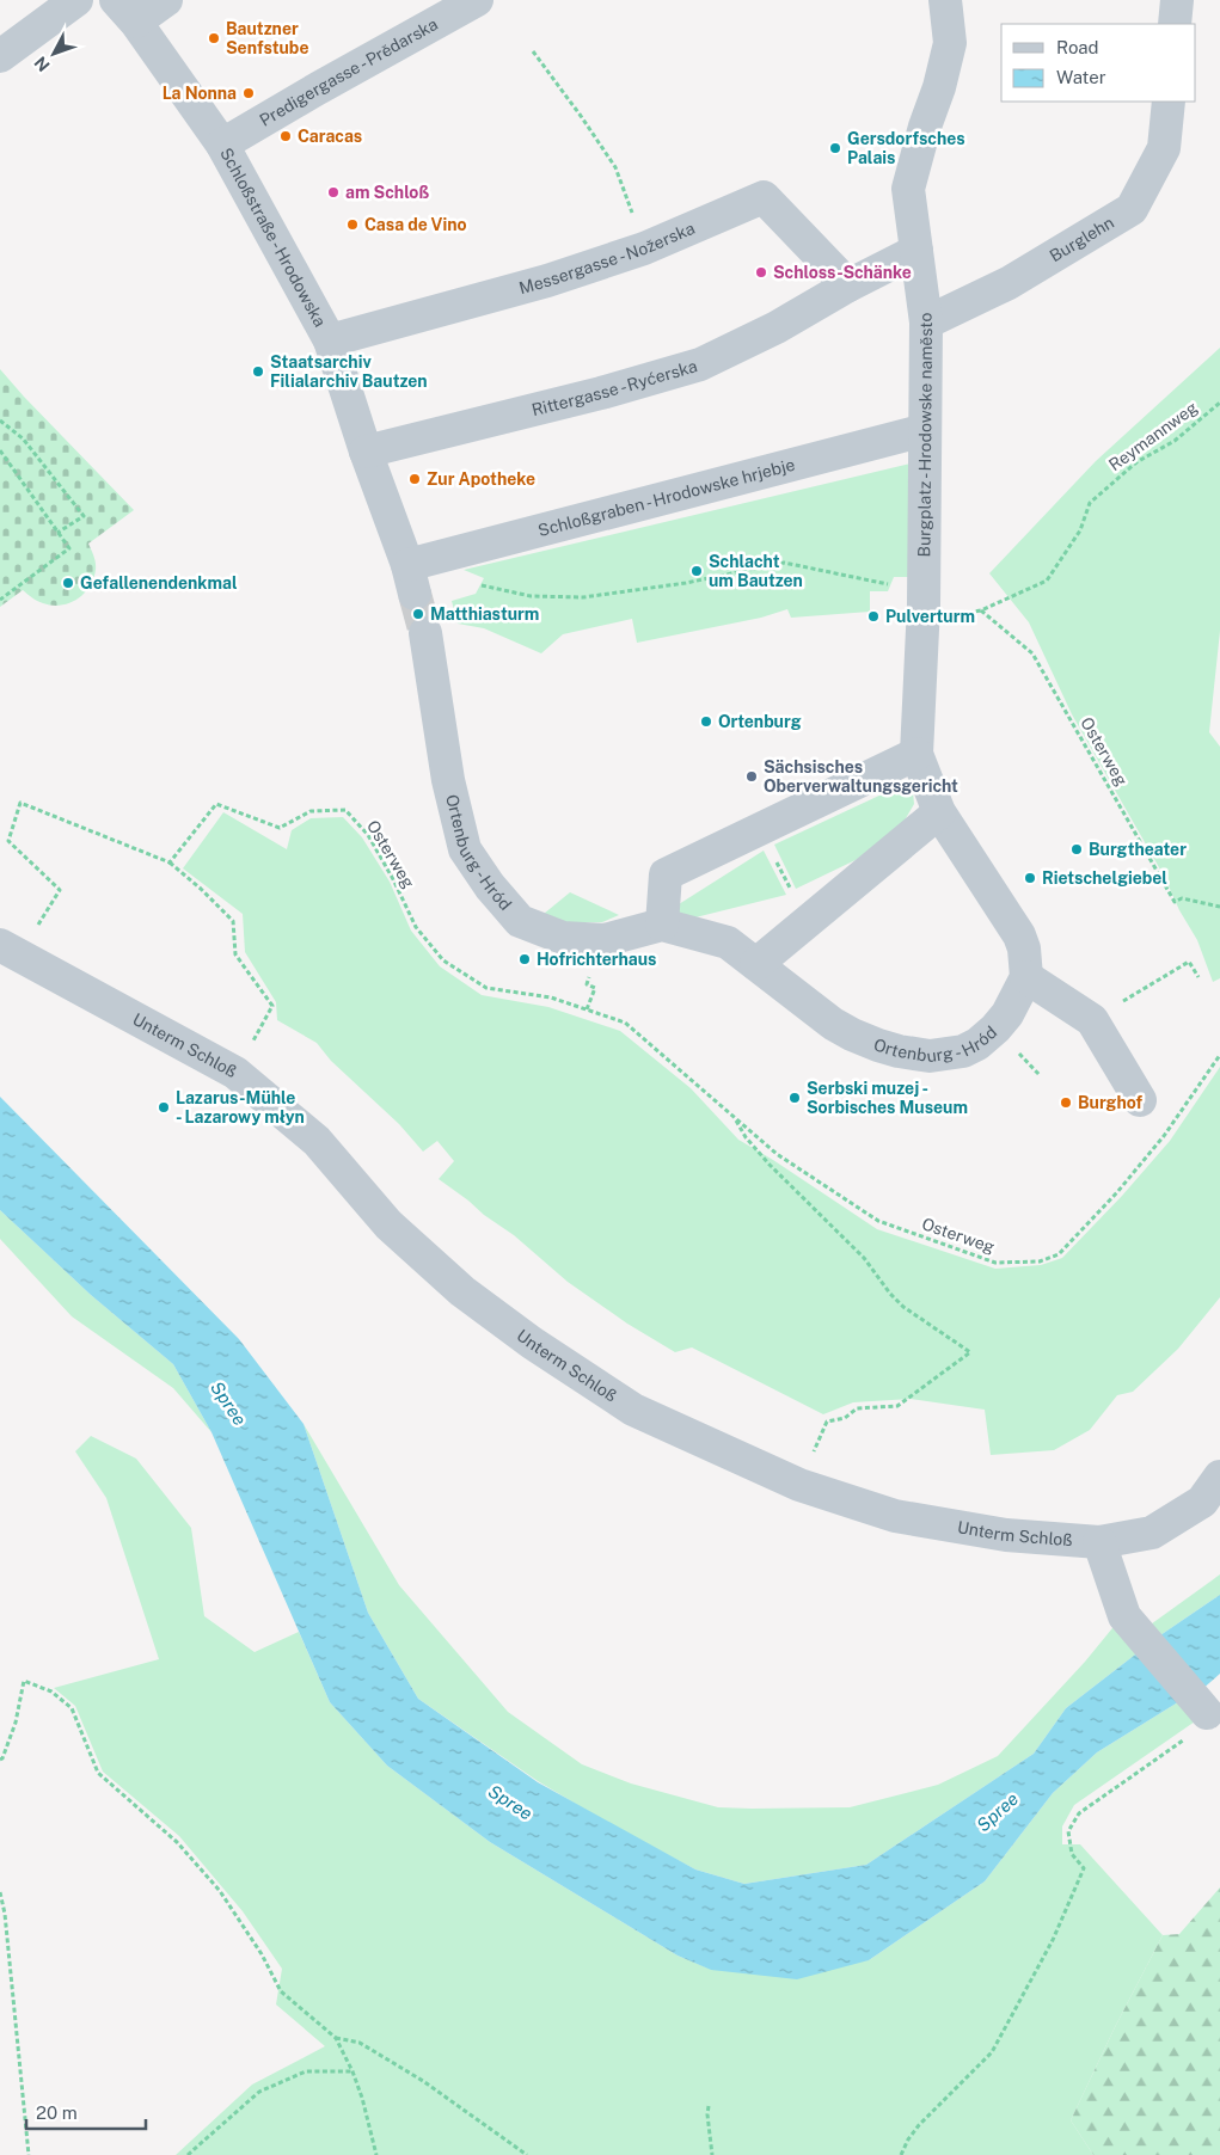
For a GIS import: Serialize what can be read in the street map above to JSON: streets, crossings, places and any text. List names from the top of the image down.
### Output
{
  "streets": {
    "street": [
      "Predigergasse - Prědarska",
      "Schloßstraße - Hrodowska",
      "Burglehn",
      "Messergasse - Nožerska",
      "Rittergasse - Ryćerska",
      "Burgplatz - Hrodowske naměsto",
      "Schloßgraben - Hrodowske hrjebje",
      "Ortenburg - Hród",
      "Unterm Schloß"
    ],
    "path": ["Reymannweg", "Osterweg"]
  },
  "crossings": [
    ["Predigergasse - Prědarska", "Schloßstraße - Hrodowska"],
    ["Schloßstraße - Hrodowska", "Messergasse - Nožerska"],
    ["Schloßstraße - Hrodowska", "Rittergasse - Ryćerska"],
    ["Schloßstraße - Hrodowska", "Schloßgraben - Hrodowske hrjebje"],
    ["Burglehn", "Burgplatz - Hrodowske naměsto"],
    ["Messergasse - Nožerska", "Rittergasse - Ryćerska"],
    ["Rittergasse - Ryćerska", "Burgplatz - Hrodowske naměsto"],
    ["Burgplatz - Hrodowske naměsto", "Schloßgraben - Hrodowske hrjebje"],
    ["Reymannweg", "Osterweg"],
    ["Osterweg", "Unterm Schloß"]
  ],
  "water": ["Spree"],
  "places": [
    "Bautzner Senfstube",
    "La Nonna",
    "Caracas",
    "Gersdorfsches Palais",
    "am Schloß",
    "Casa de Vino",
    "Schloss-Schänke",
    "Staatsarchiv Filialarchiv Bautzen",
    "Zur Apotheke",
    "Schlacht um Bautzen",
    "Gefallenendenkmal",
    "Matthiasturm",
    "Pulverturm",
    "Ortenburg",
    "Sächsisches Oberverwaltungsgericht",
    "Burgtheater",
    "Rietschelgiebel",
    "Hofrichterhaus",
    "Serbski muzej - Sorbisches Museum",
    "Burghof",
    "Lazarus-Mühle - Lazarowy młyn"
  ],
  "legend": ["Road", "Water"],
  "scale_bar": "20 m",
  "north": "bottom left"
}
